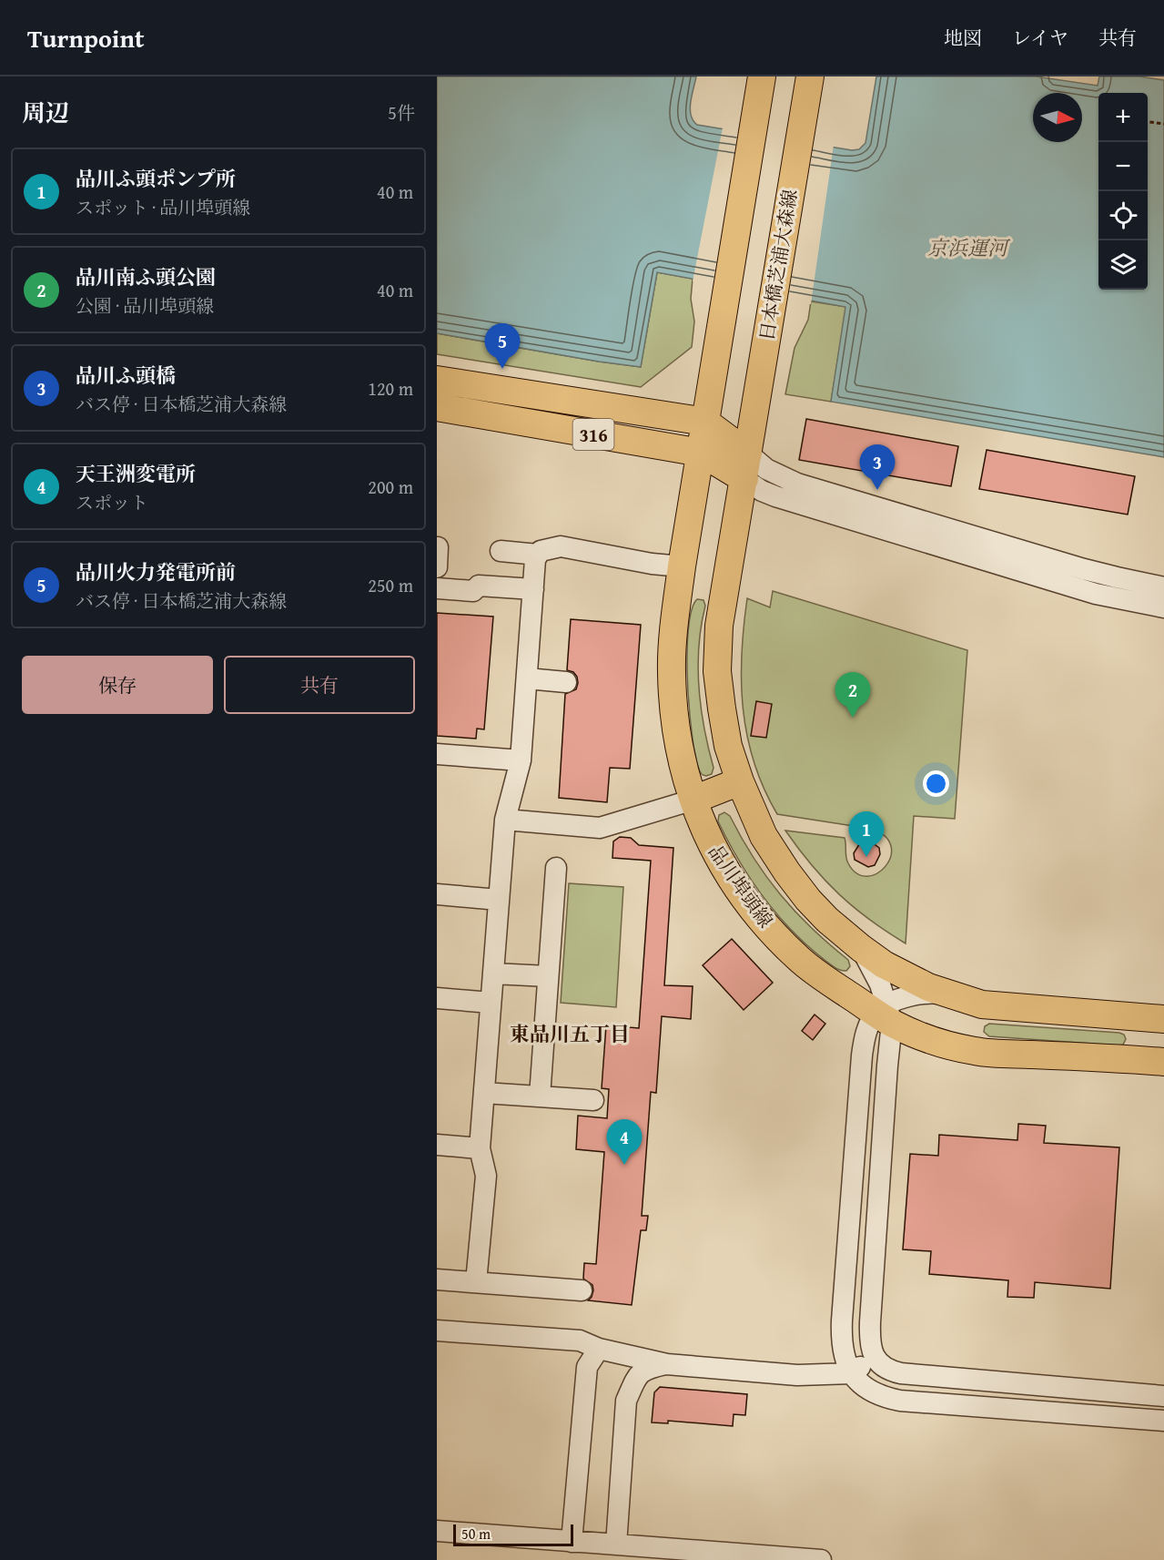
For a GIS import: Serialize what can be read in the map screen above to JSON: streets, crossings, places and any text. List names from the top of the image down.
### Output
{
  "streets": {
    "main road": ["日本橋芝浦大森線", "316", "品川埠頭線"]
  },
  "crossings": [
    ["日本橋芝浦大森線", "316"],
    ["316", "品川埠頭線"]
  ],
  "districts": ["東品川五丁目"],
  "water": ["京浜運河"],
  "scale_bar": "50 m",
  "north": "right",
  "page": {
    "header": "Turnpoint",
    "nav": ["地図", "レイヤ", "共有"],
    "heading": ["周辺", "5件"],
    "map_buttons": ["+", "−"],
    "list": [
      {
        "mark": "1",
        "name": "品川ふ頭ポンプ所",
        "note": "スポット · 品川埠頭線",
        "value": "40 m"
      },
      {
        "mark": "2",
        "name": "品川南ふ頭公園",
        "note": "公園 · 品川埠頭線",
        "value": "40 m"
      },
      {
        "mark": "3",
        "name": "品川ふ頭橋",
        "note": "バス停 · 日本橋芝浦大森線",
        "value": "120 m"
      },
      {
        "mark": "4",
        "name": "天王洲変電所",
        "note": "スポット",
        "value": "200 m"
      },
      {
        "mark": "5",
        "name": "品川火力発電所前",
        "note": "バス停 · 日本橋芝浦大森線",
        "value": "250 m"
      }
    ],
    "pins": [
      "5",
      "3",
      "2",
      "1",
      "4"
    ],
    "buttons": ["保存", "共有"],
    "scale": "50 m"
  }
}
